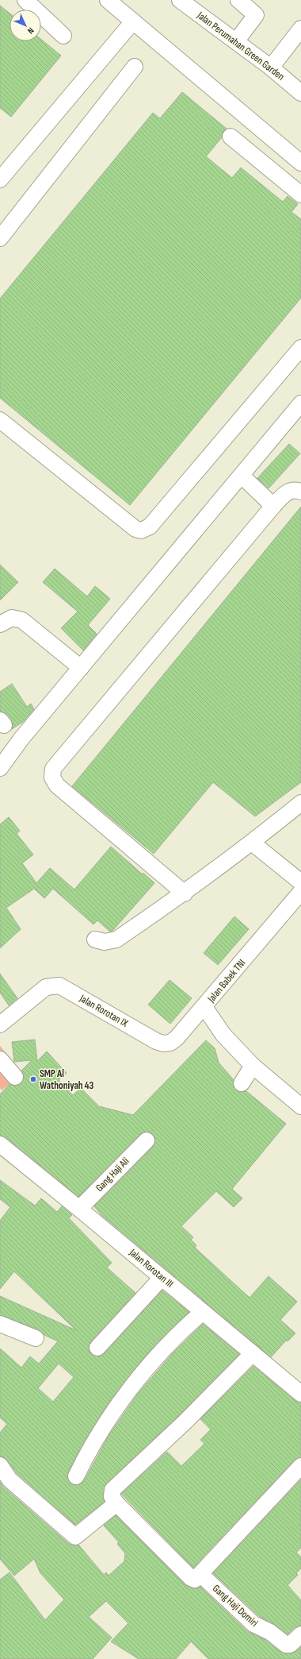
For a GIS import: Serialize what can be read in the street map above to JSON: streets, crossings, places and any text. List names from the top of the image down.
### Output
{
  "streets": {
    "street": [
      "Jalan Perumahan Green Garden",
      "Jalan Babek TNI",
      "Jalan Rorotan IX",
      "Gang Haji Ali",
      "Jalan Rorotan III",
      "Gang Haji Domiri"
    ]
  },
  "crossings": [
    ["Jalan Babek TNI", "Jalan Rorotan IX"],
    ["Gang Haji Ali", "Jalan Rorotan III"]
  ],
  "places": ["SMP Al Wathoniyah 43"],
  "north": "bottom right"
}
